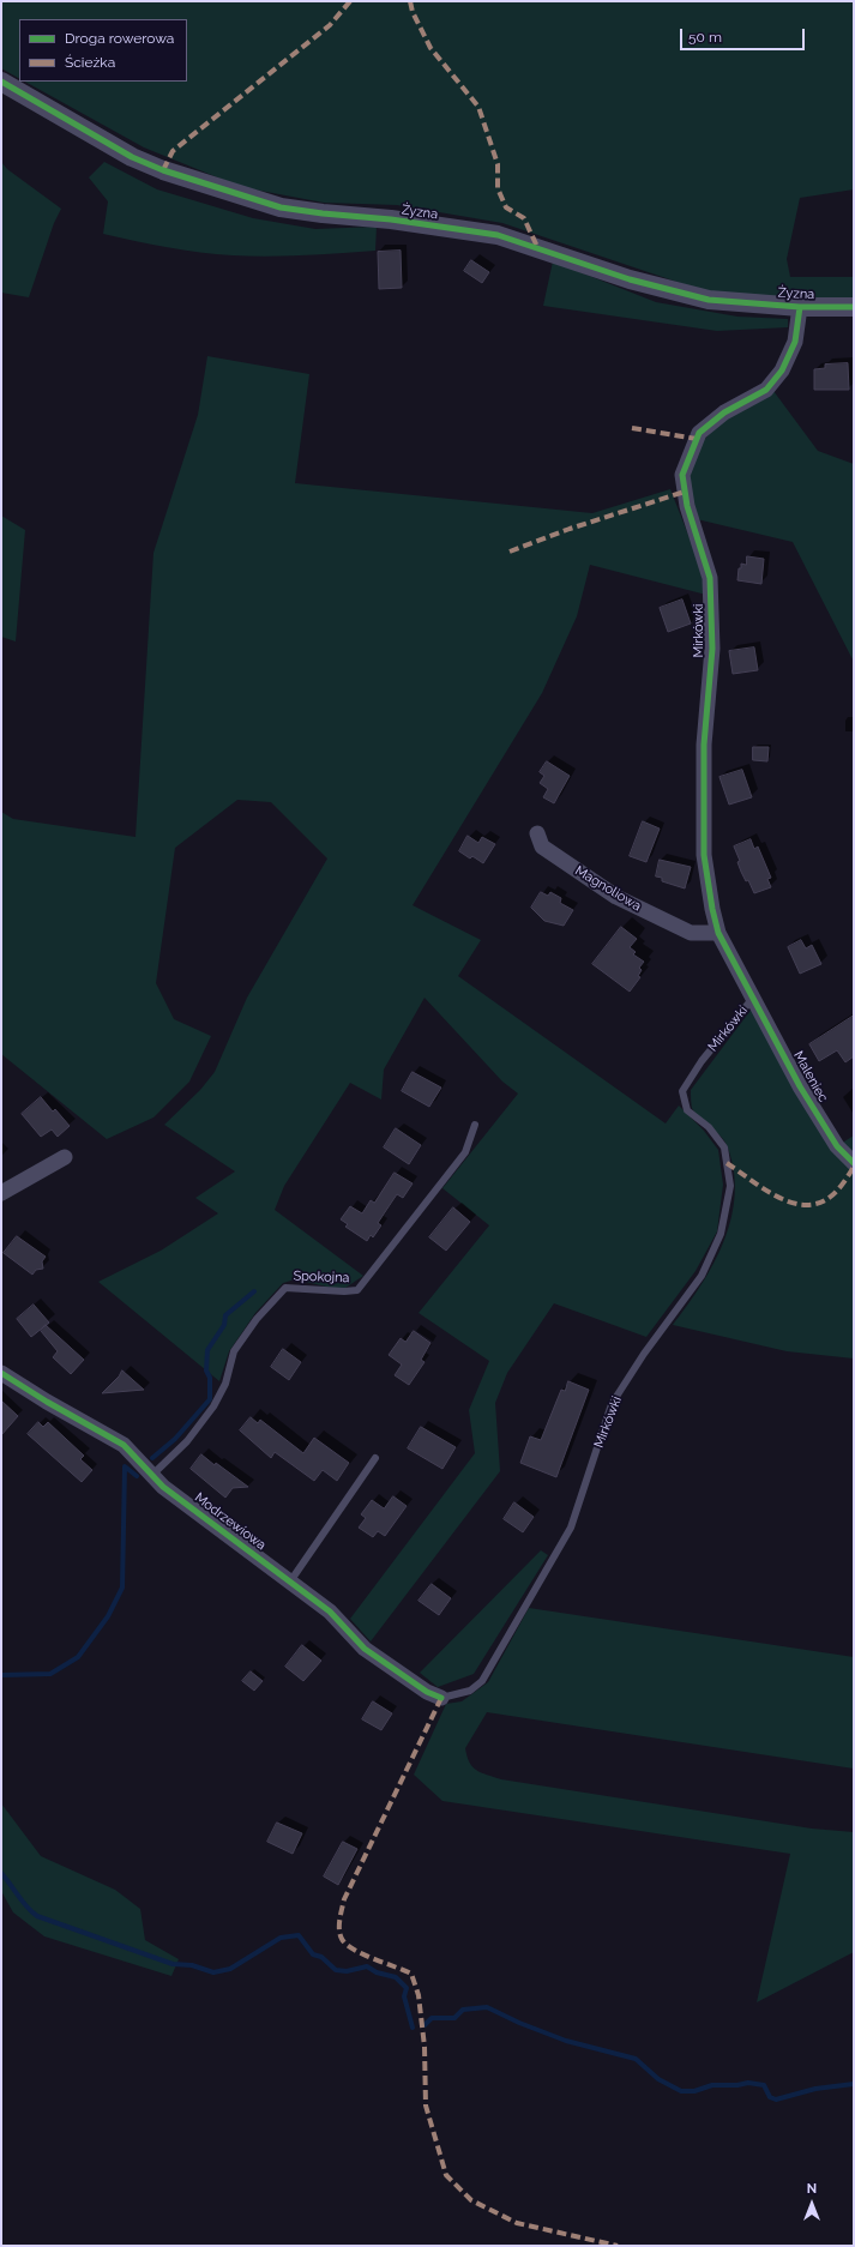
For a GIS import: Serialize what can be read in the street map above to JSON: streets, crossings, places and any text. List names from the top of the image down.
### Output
{
  "streets": {
    "street": [
      "Żyzna",
      "Mirkówki",
      "Magnoliowa",
      "Maleniec",
      "Modrzewiowa"
    ],
    "lane": ["Spokojna"]
  },
  "crossings": [
    ["Żyzna", "Mirkówki"],
    ["Mirkówki", "Magnoliowa"],
    ["Mirkówki", "Maleniec"],
    ["Mirkówki", "Modrzewiowa"],
    ["Spokojna", "Modrzewiowa"]
  ],
  "legend": ["Droga rowerowa", "Ścieżka"],
  "scale_bar": "50 m",
  "north": "top"
}
